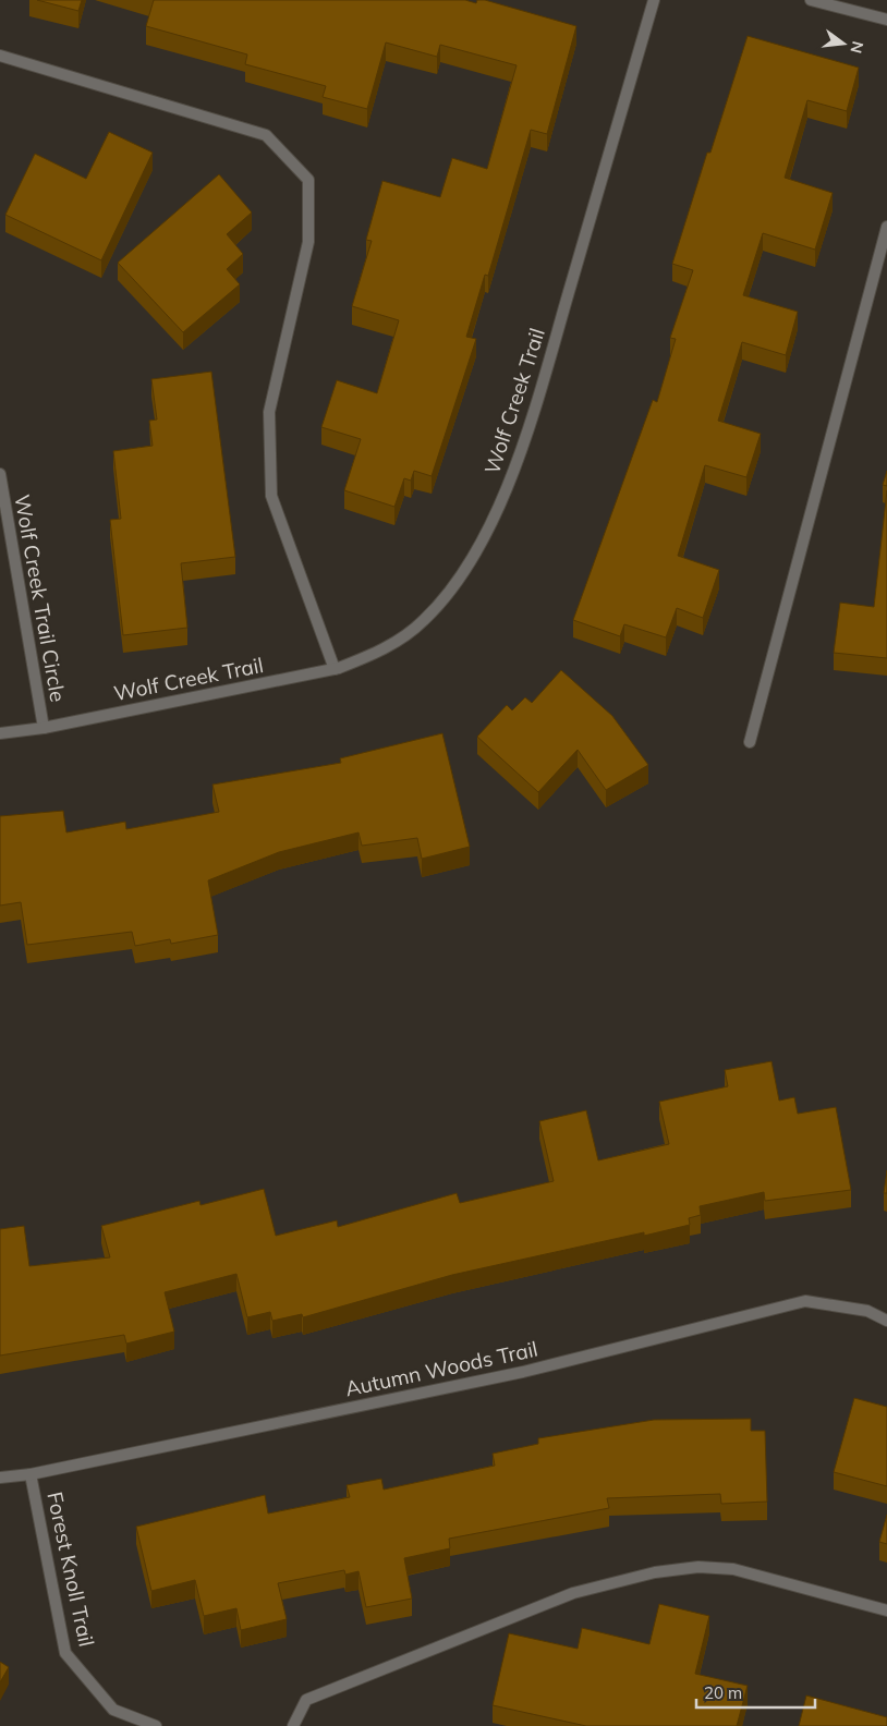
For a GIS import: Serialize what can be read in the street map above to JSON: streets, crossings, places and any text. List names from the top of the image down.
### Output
{
  "streets": {
    "street": [
      "Wolf Creek Trail",
      "Wolf Creek Trail Circle",
      "Autumn Woods Trail",
      "Forest Knoll Trail"
    ]
  },
  "crossings": [
    ["Wolf Creek Trail", "Wolf Creek Trail Circle"],
    ["Autumn Woods Trail", "Forest Knoll Trail"]
  ],
  "scale_bar": "20 m",
  "north": "right"
}
